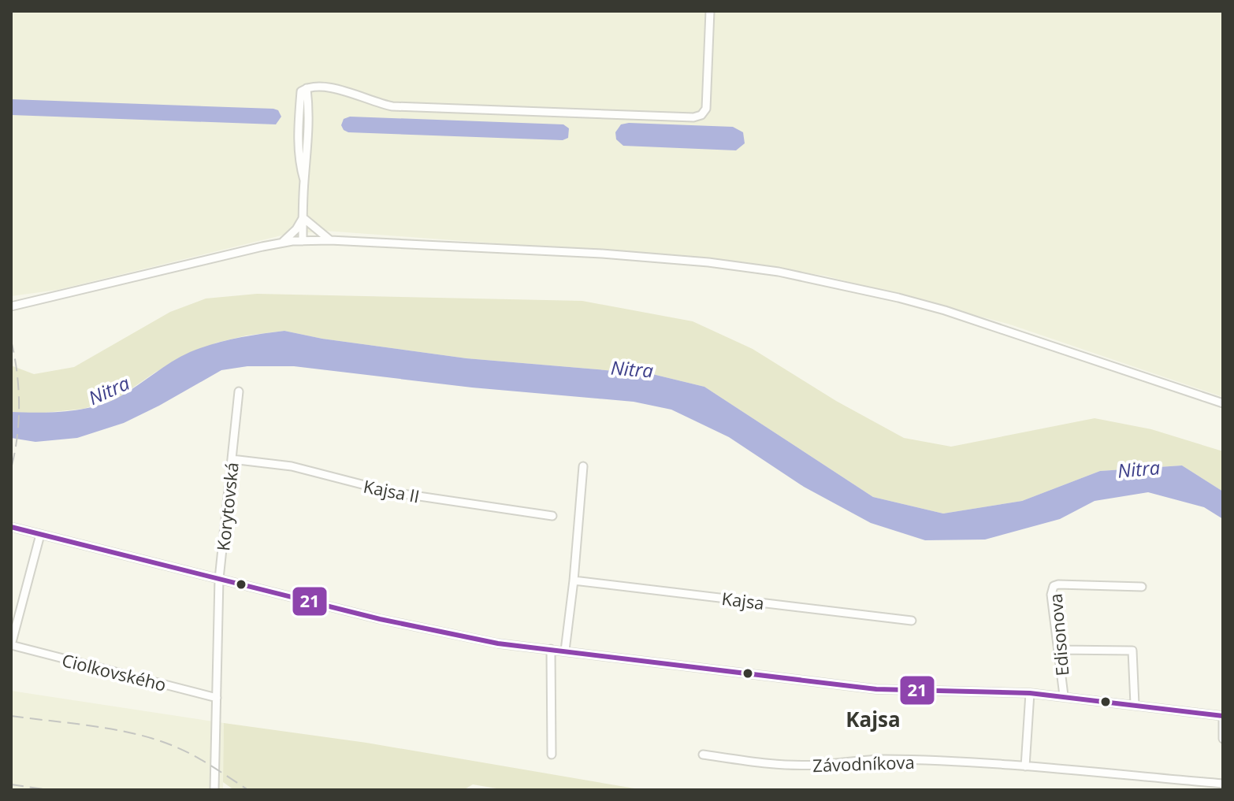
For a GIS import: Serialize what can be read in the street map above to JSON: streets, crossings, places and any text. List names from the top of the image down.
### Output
{
  "streets": {
    "street": [
      "Kajsa II",
      "Korytovská",
      "Kajsa",
      "Edisonova",
      "Ciolkovského",
      "Závodníkova"
    ]
  },
  "crossings": [
    ["Kajsa II", "Korytovská"],
    ["Korytovská", "Ciolkovského"]
  ],
  "districts": ["Kajsa"],
  "water": ["Nitra"],
  "lines": ["transit line 21"]
}
